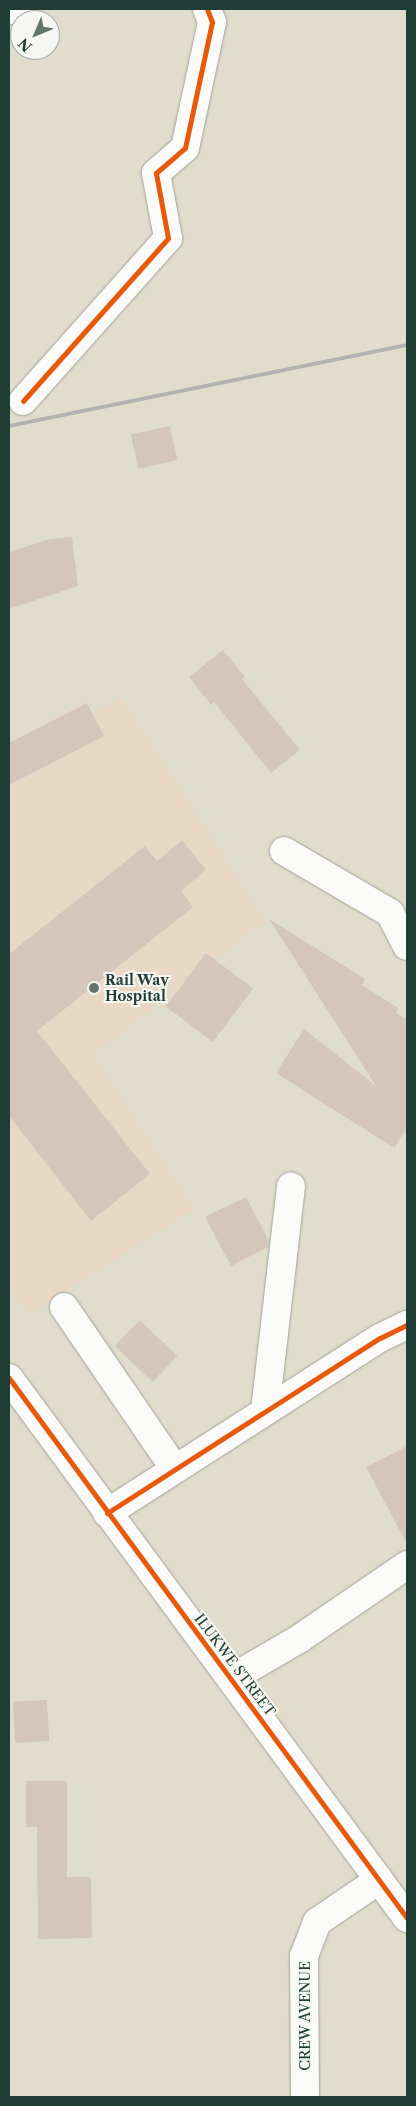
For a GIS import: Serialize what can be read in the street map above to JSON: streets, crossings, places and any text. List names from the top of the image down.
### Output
{
  "streets": {
    "street": ["ILUKWE STREET", "CREW AVENUE"]
  },
  "crossings": [
    ["ILUKWE STREET", "CREW AVENUE"]
  ],
  "places": ["Rail Way Hospital"],
  "north": "bottom left"
}
